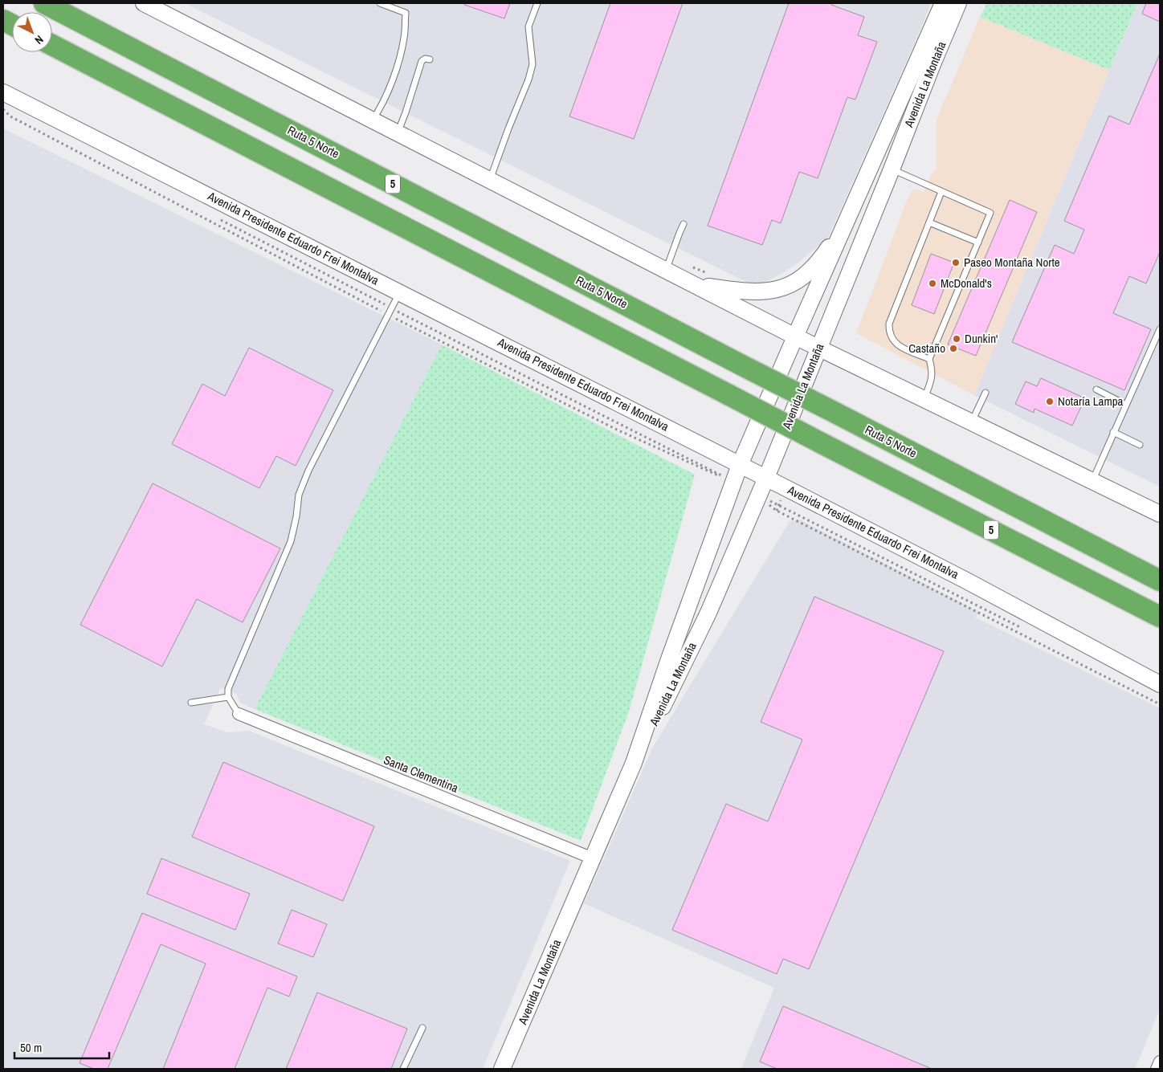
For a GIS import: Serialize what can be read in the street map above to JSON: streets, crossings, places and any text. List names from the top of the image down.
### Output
{
  "streets": {
    "highway": ["Ruta 5 Norte", "5"],
    "main road": ["Avenida La Montaña", "Avenida Presidente Eduardo Frei Montalva"],
    "street": ["Santa Clementina"]
  },
  "crossings": [
    ["Avenida La Montaña", "Avenida Presidente Eduardo Frei Montalva"],
    ["Avenida La Montaña", "Santa Clementina"]
  ],
  "places": [
    "Paseo Montaña Norte",
    "McDonald's",
    "Dunkin'",
    "Castaño",
    "Notaría Lampa"
  ],
  "scale_bar": "50 m",
  "north": "bottom right"
}
